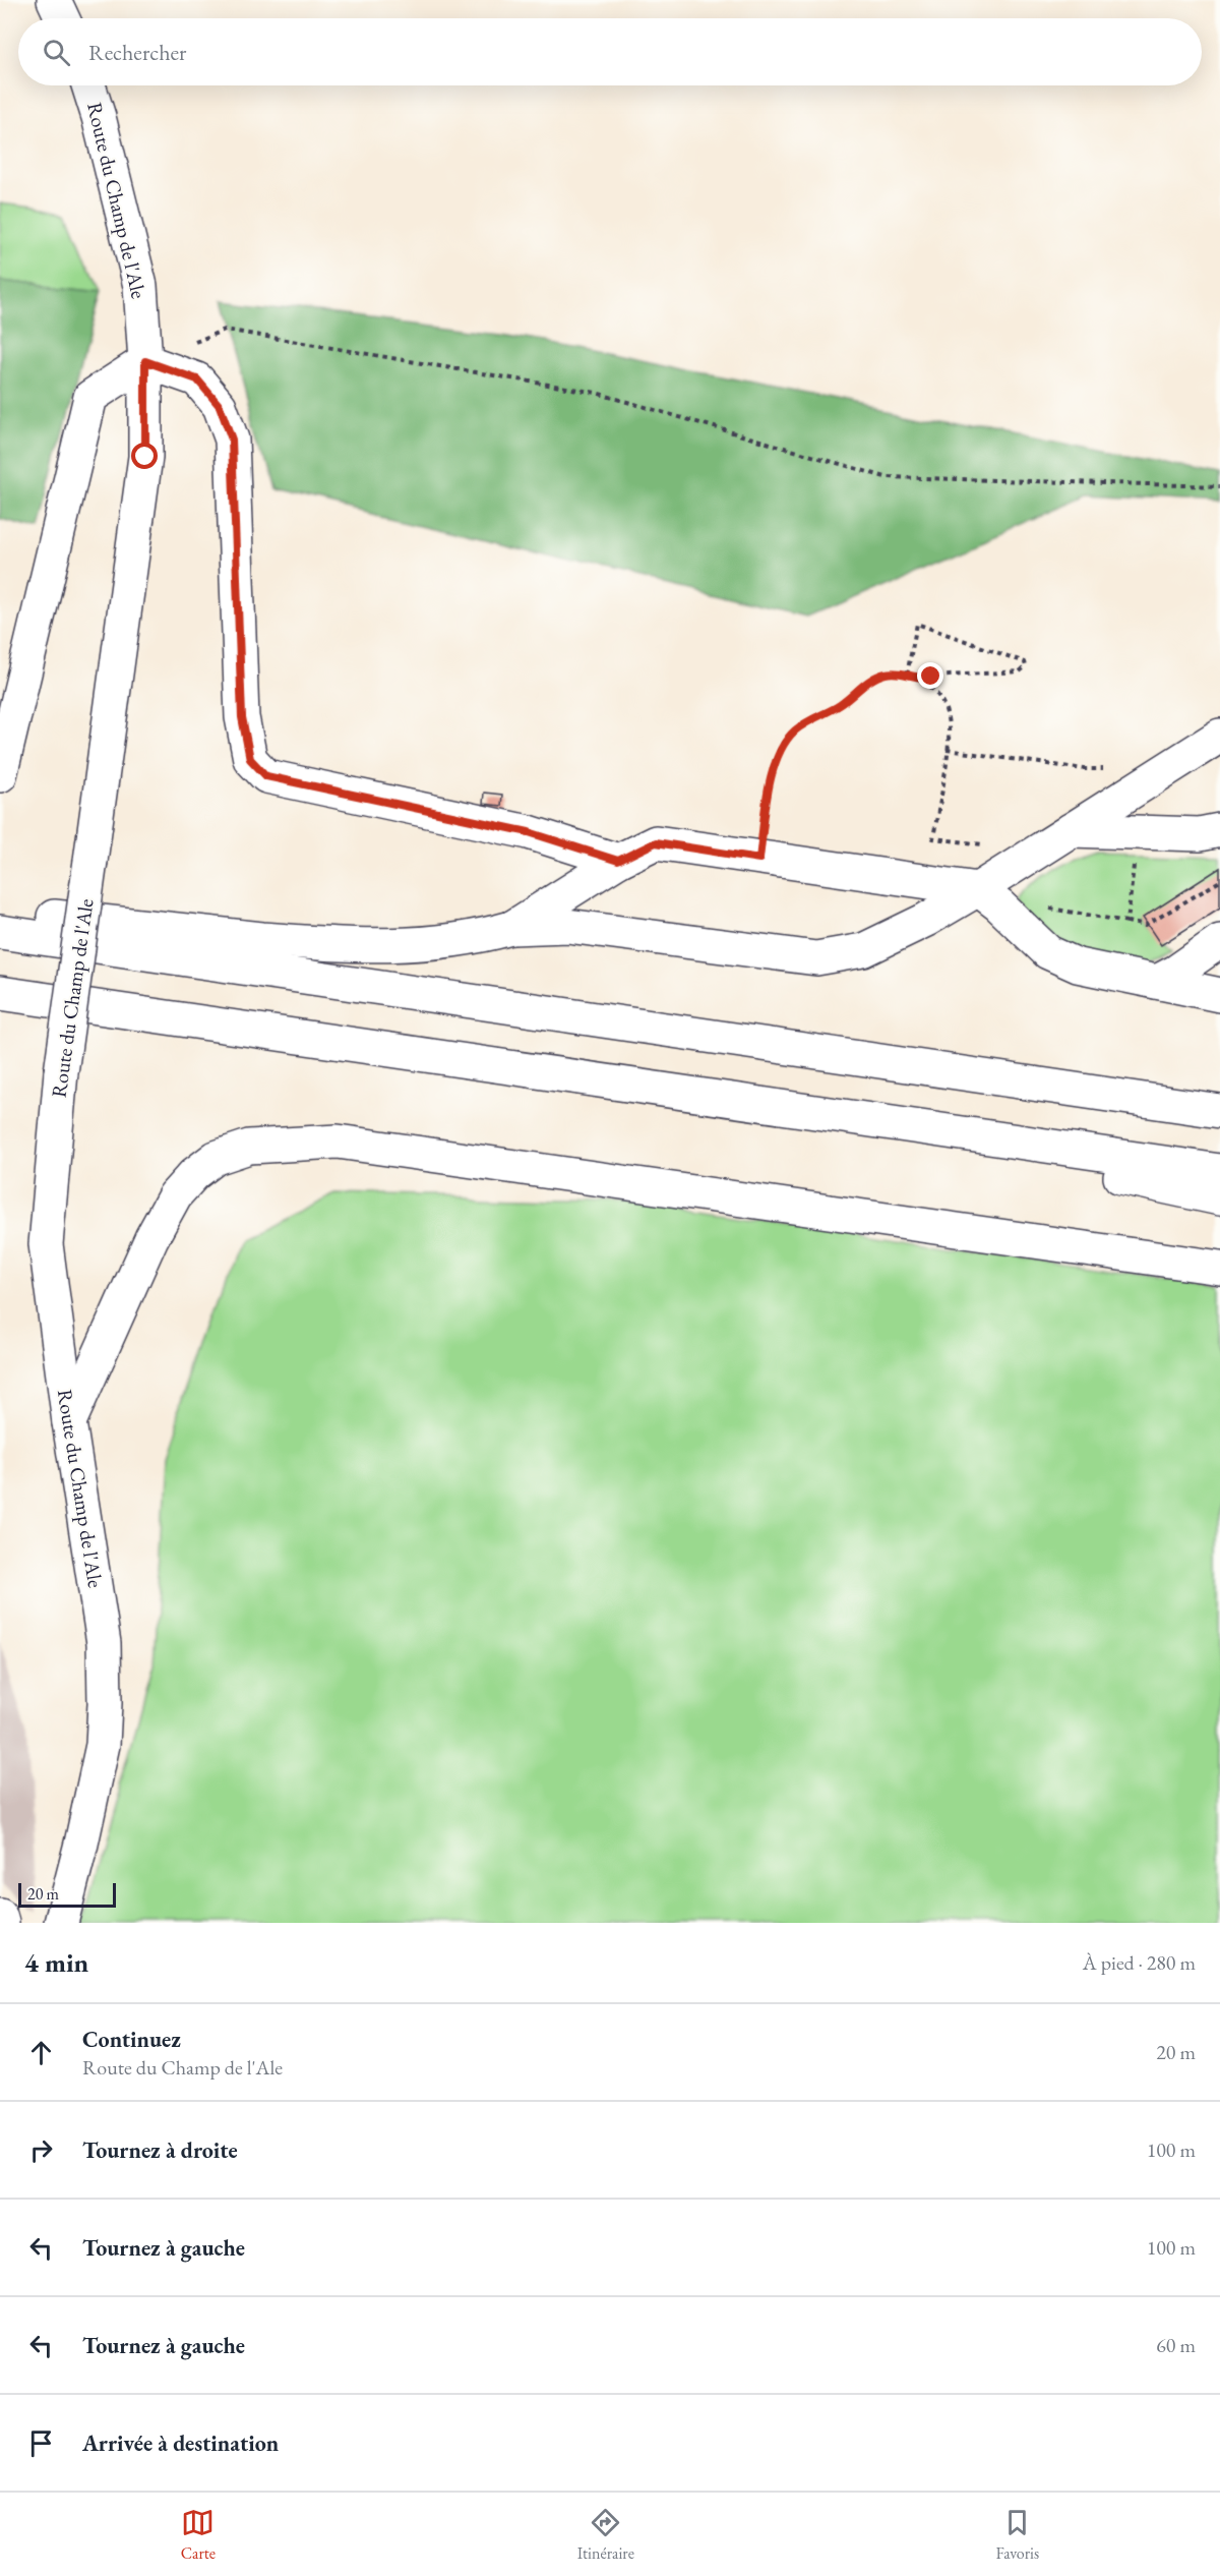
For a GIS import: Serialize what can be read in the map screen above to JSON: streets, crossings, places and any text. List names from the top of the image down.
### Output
{
  "streets": {
    "main road": ["Route du Champ de l'Ale"]
  },
  "scale_bar": "20 m",
  "page": {
    "search": "Rechercher",
    "scale": "20 m",
    "heading": ["4 min", "À pied · 280 m"],
    "list": [
      ["Continuez", "Route du Champ de l'Ale", "20 m"],
      ["Tournez à droite", "100 m"],
      ["Tournez à gauche", "100 m"],
      ["Tournez à gauche", "60 m"],
      "Arrivée à destination"
    ],
    "nav": ["Carte", "Itinéraire", "Favoris"]
  }
}
